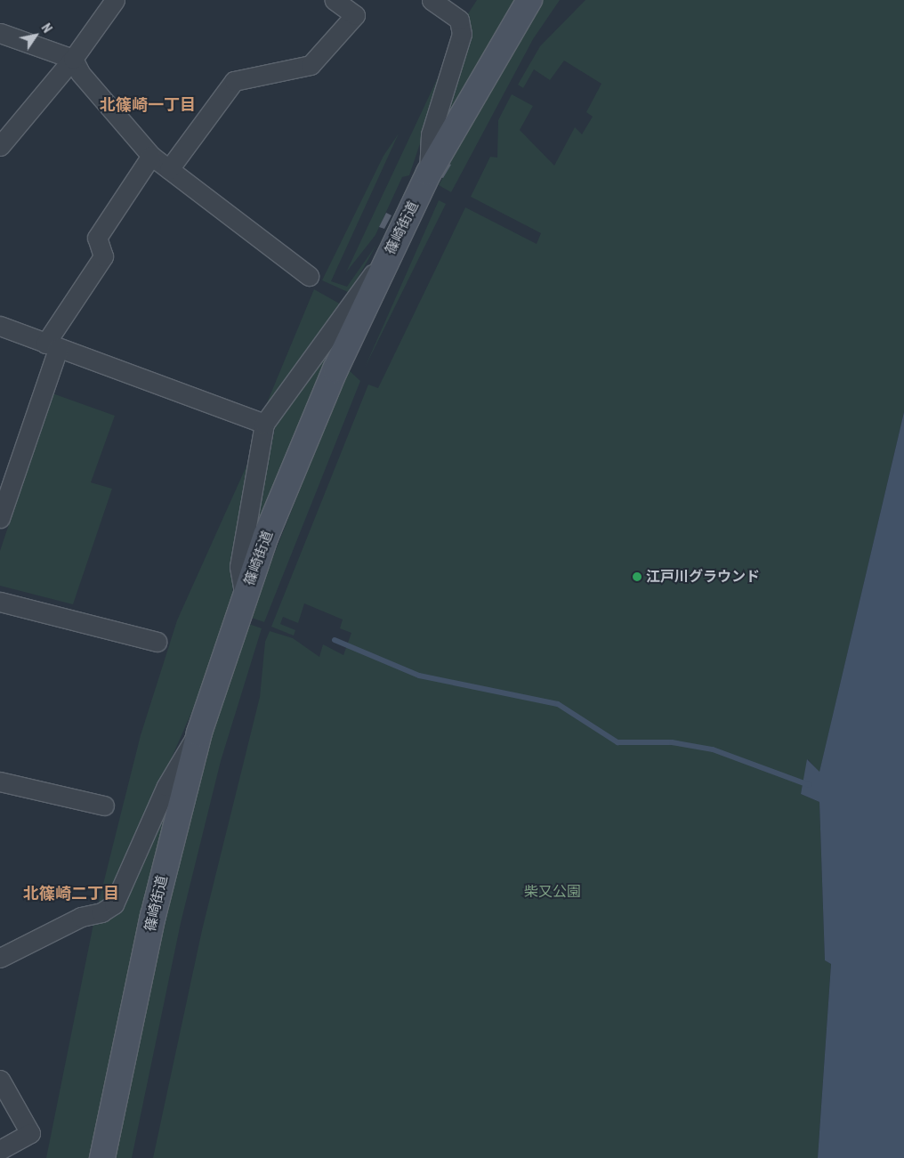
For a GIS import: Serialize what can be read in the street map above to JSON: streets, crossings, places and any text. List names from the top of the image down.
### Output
{
  "streets": {
    "main road": ["篠崎街道"]
  },
  "districts": ["北篠崎一丁目", "北篠崎二丁目"],
  "parks": ["柴又公園"],
  "places": ["江戸川グラウンド"],
  "north": "top right"
}
